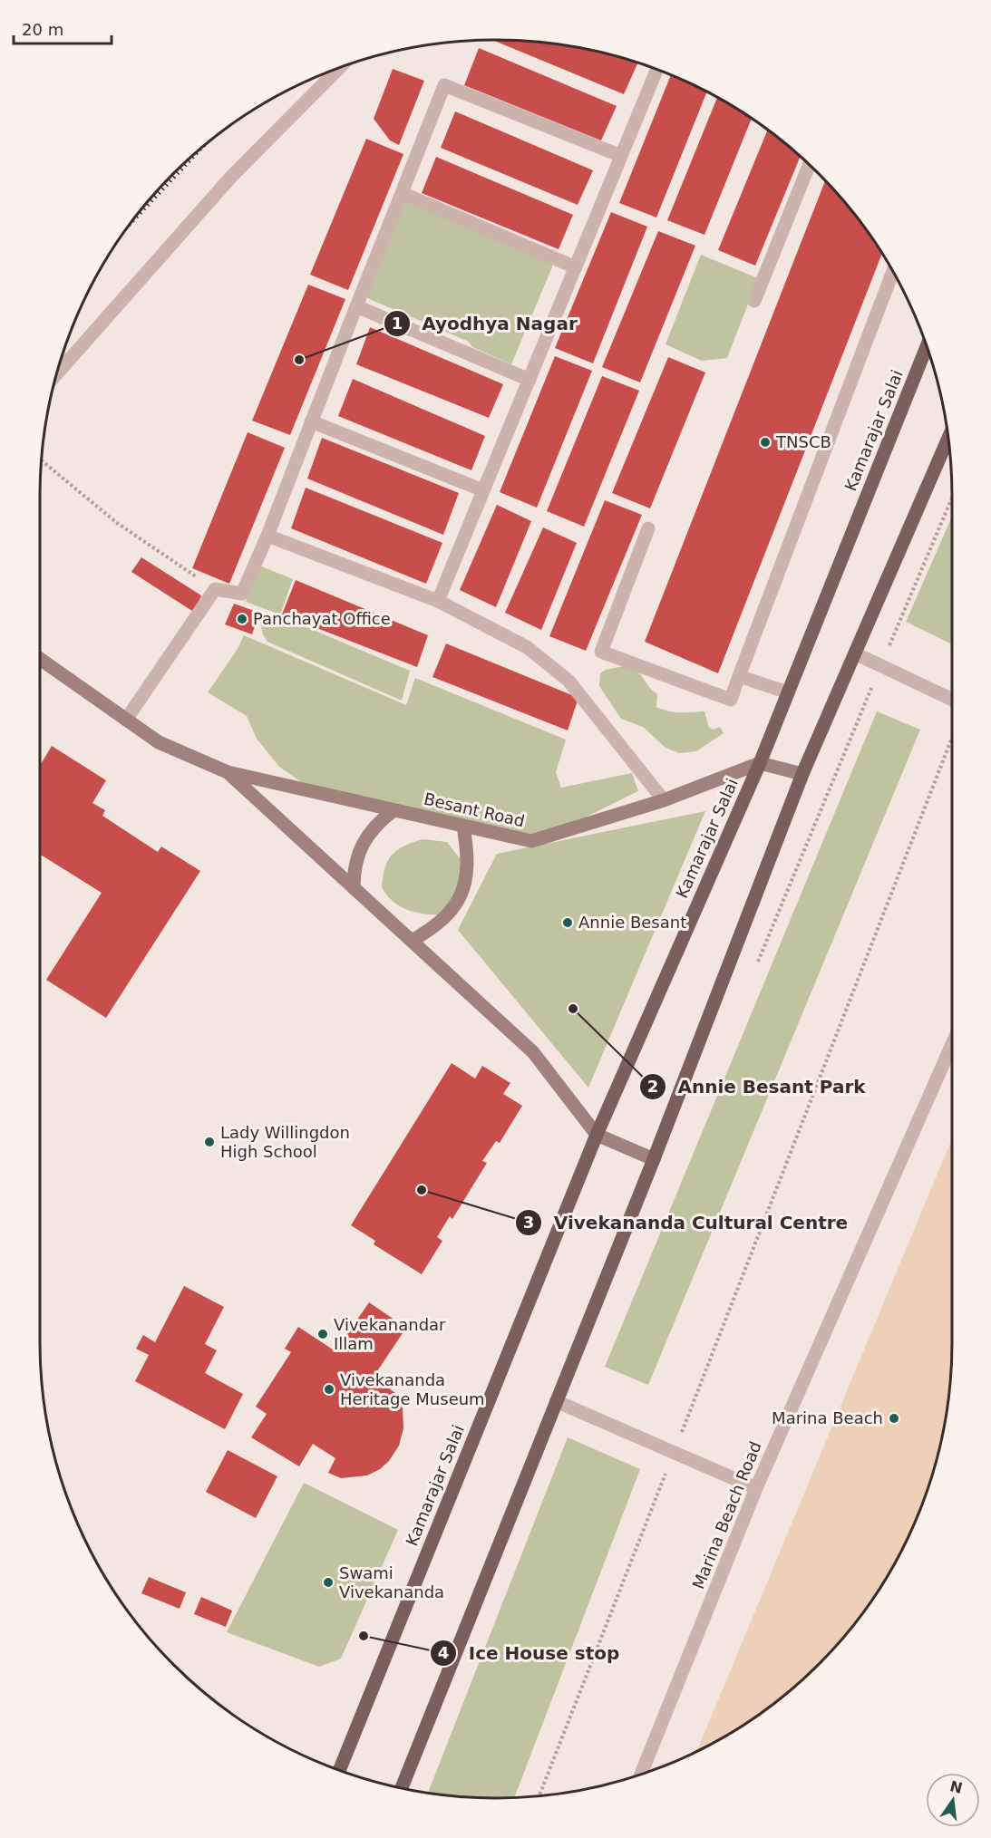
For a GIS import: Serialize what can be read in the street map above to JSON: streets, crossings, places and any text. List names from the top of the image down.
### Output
{
  "streets": {
    "main road": ["Kamarajar Salai", "Besant Road"],
    "street": ["Marina Beach Road"]
  },
  "crossings": [
    ["Kamarajar Salai", "Besant Road"]
  ],
  "places": [
    "Ayodhya Nagar",
    "TNSCB",
    "Panchayat Office",
    "Annie Besant",
    "Annie Besant Park",
    "Lady Willingdon High School",
    "Vivekananda Cultural Centre",
    "Vivekanandar Illam",
    "Vivekananda Heritage Museum",
    "Marina Beach",
    "Swami Vivekananda",
    "Ice House stop"
  ],
  "scale_bar": "20 m",
  "north": "top"
}
